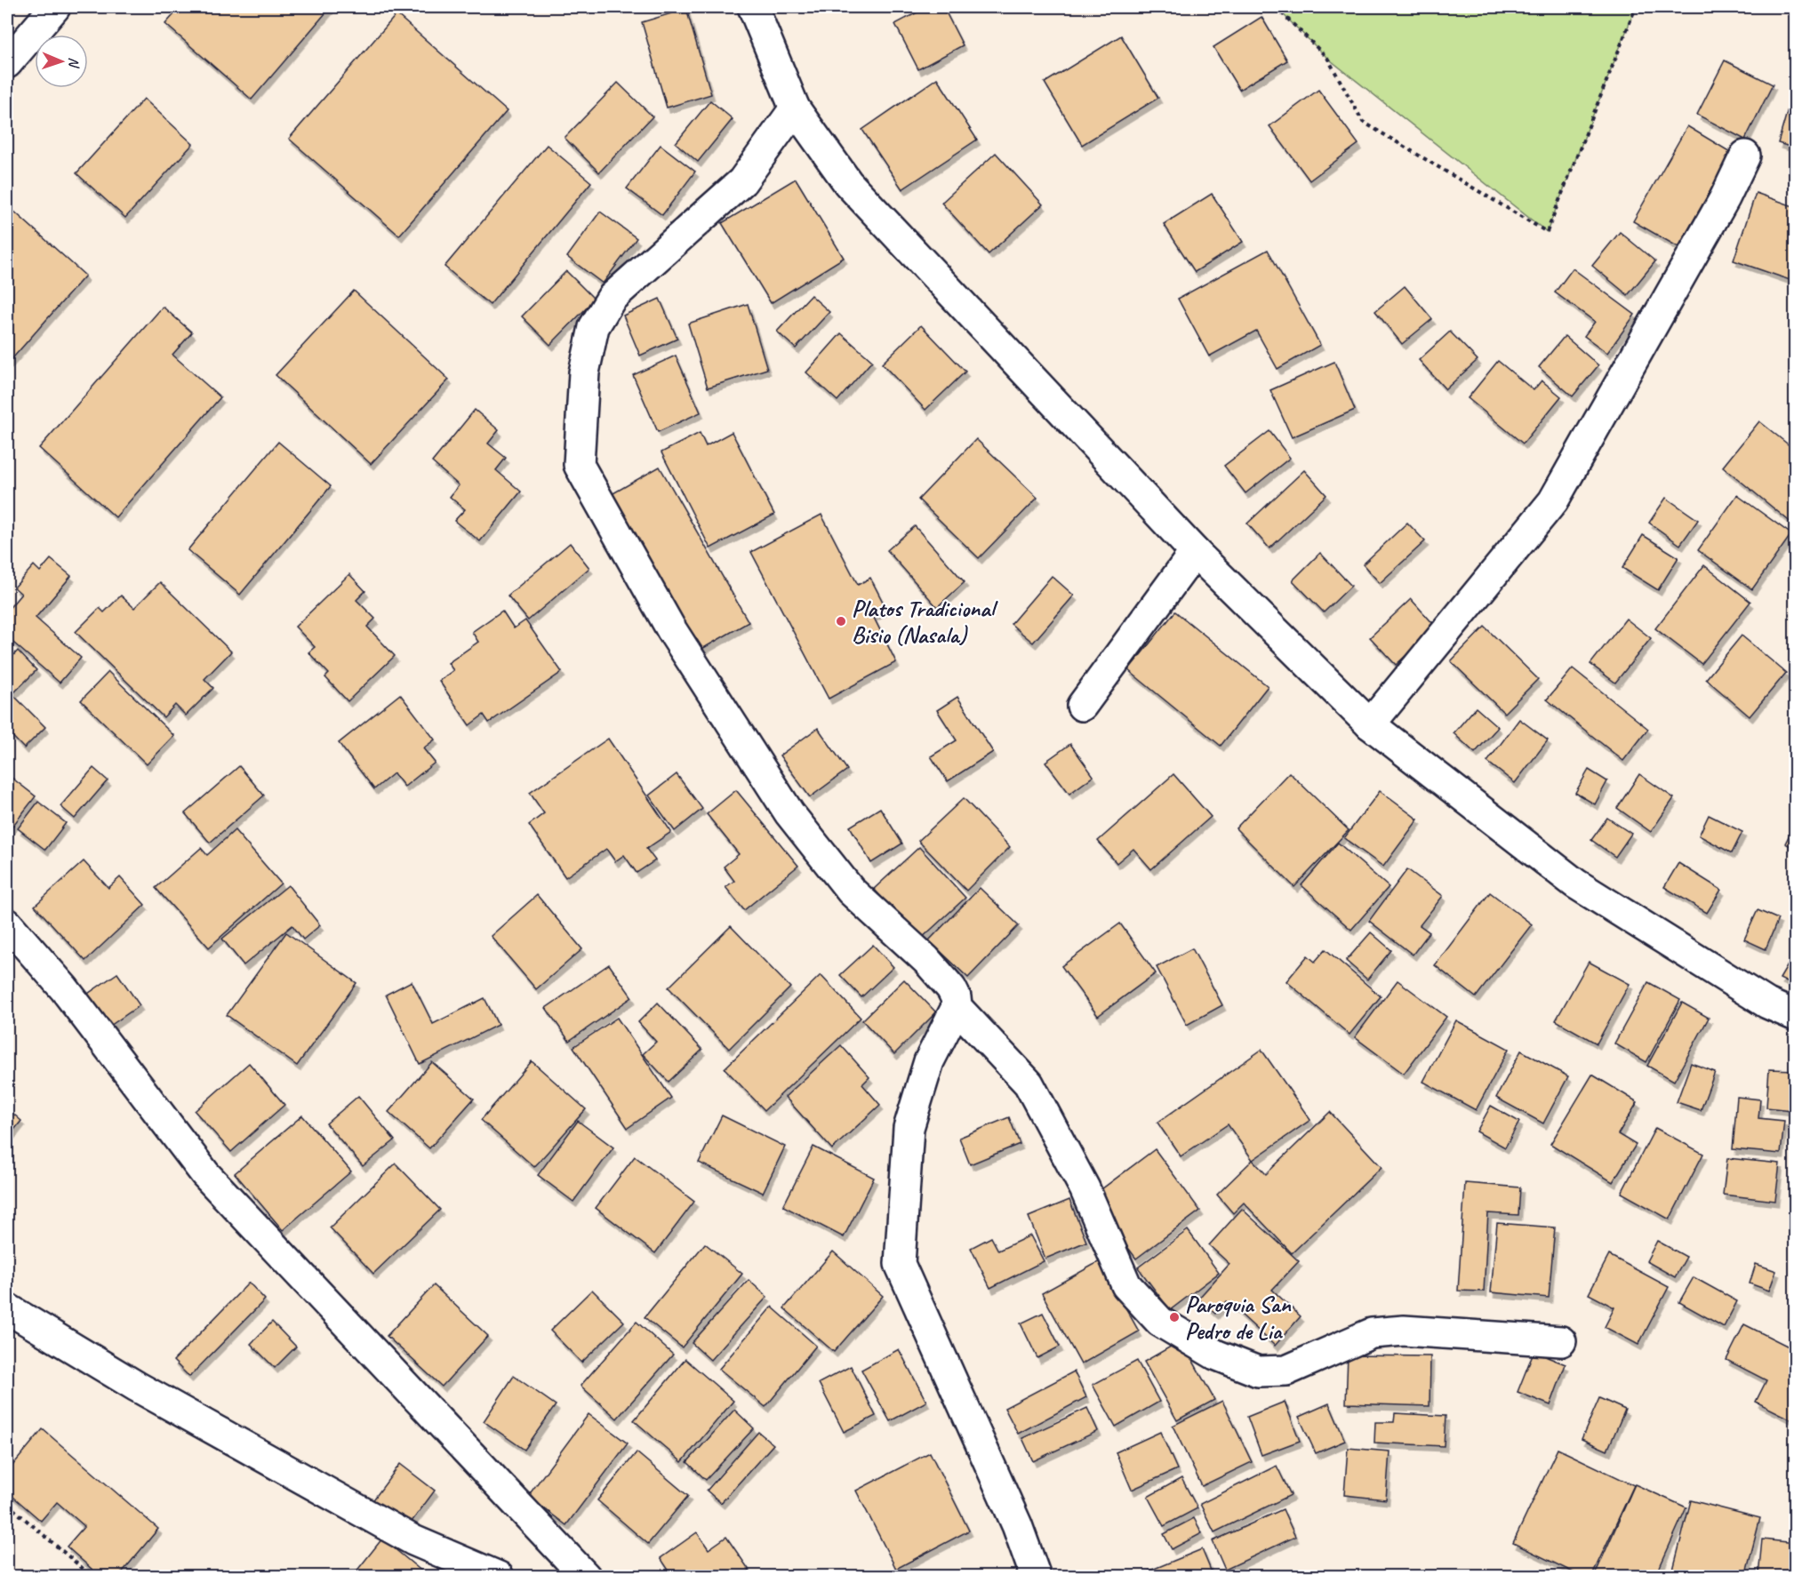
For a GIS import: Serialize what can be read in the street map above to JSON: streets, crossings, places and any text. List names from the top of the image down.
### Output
{
  "places": ["Platos Tradicional Bisio (Nasala)", "Paroquia San Pedro de Lia"],
  "north": "right"
}
